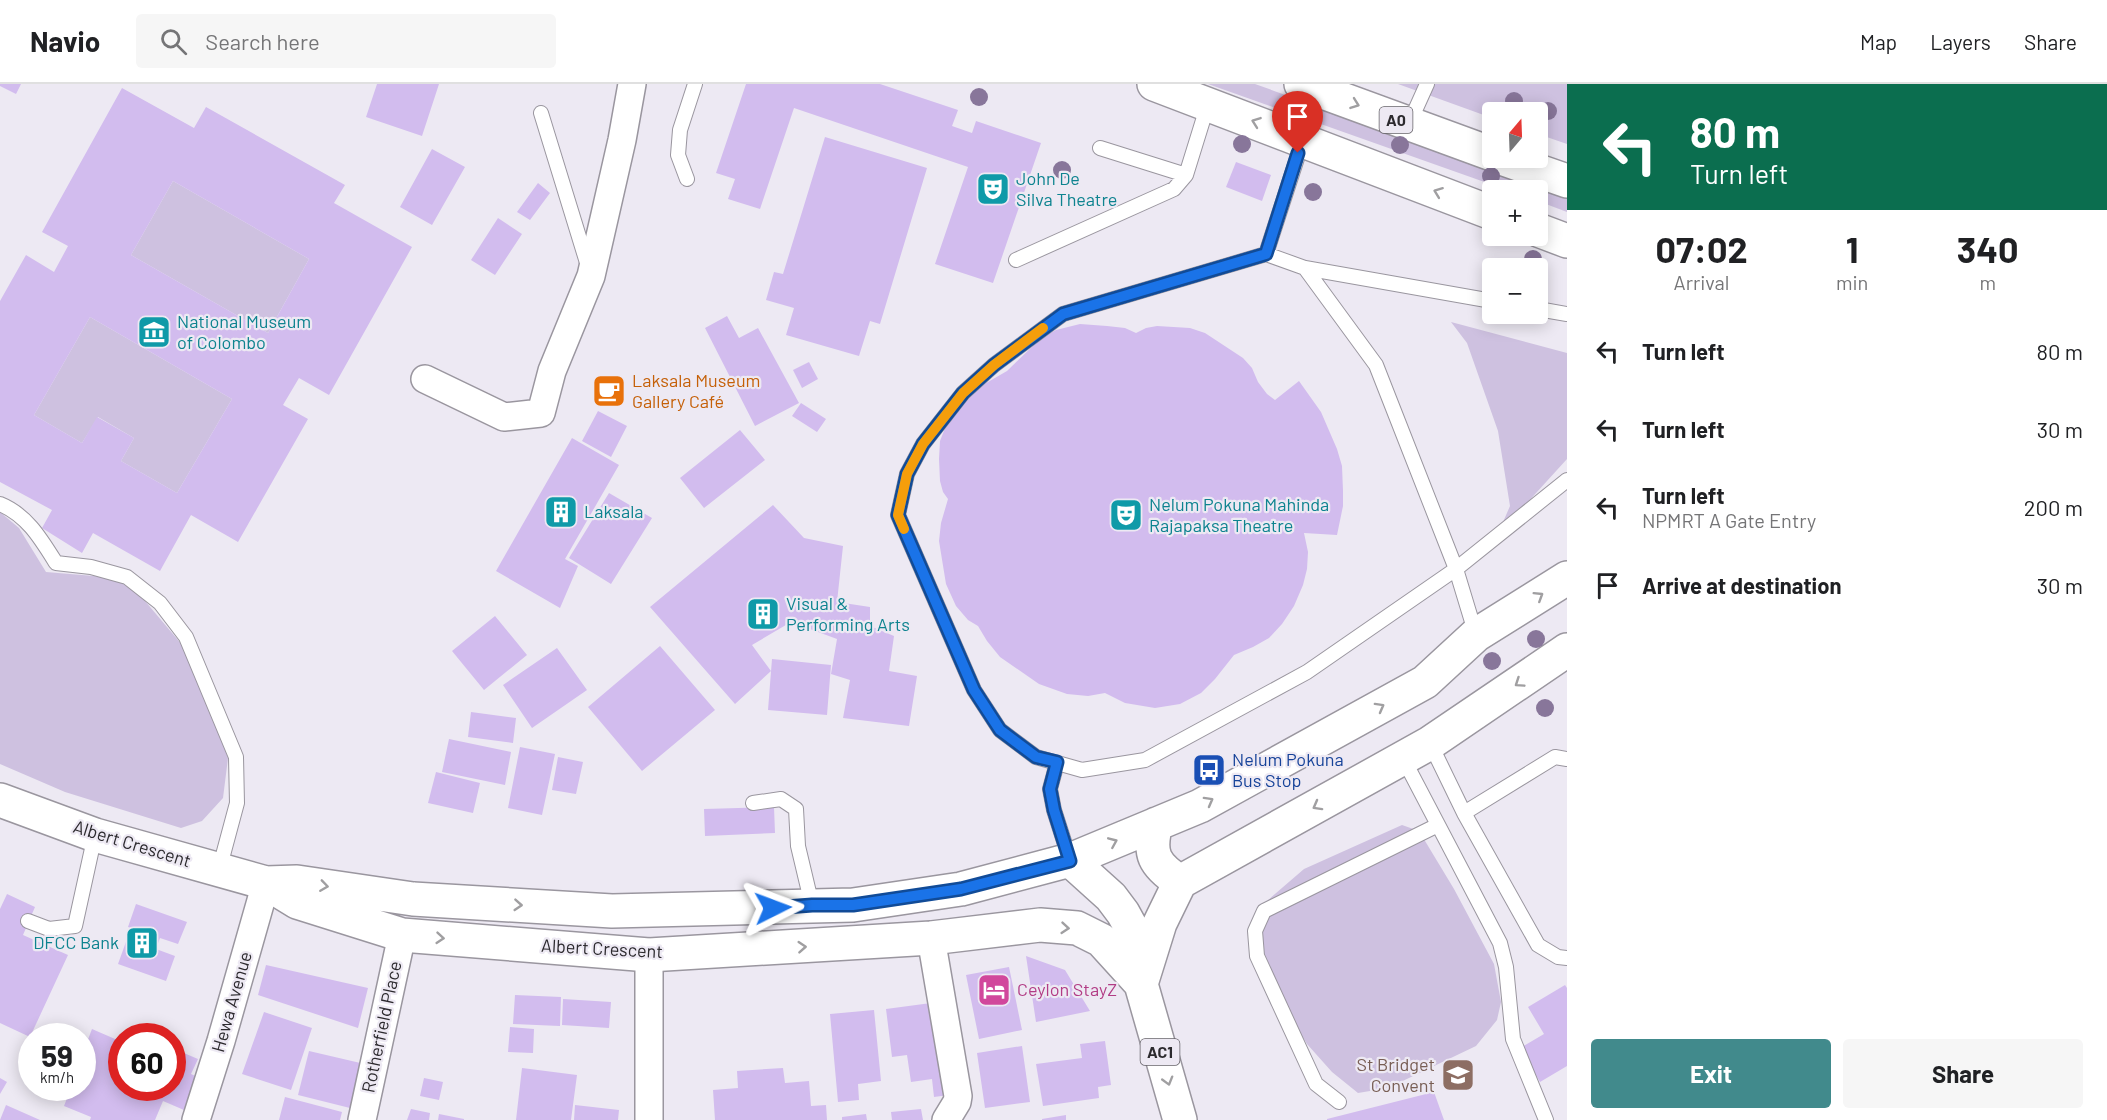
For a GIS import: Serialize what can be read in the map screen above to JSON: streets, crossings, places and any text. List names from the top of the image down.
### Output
{
  "streets": {
    "main road": ["A0", "Albert Crescent", "AC1"],
    "street": ["Hewa Avenue", "Rotherfield Place"]
  },
  "crossings": [
    ["Albert Crescent", "Hewa Avenue"],
    ["Albert Crescent", "Rotherfield Place"],
    ["Albert Crescent", "AC1"]
  ],
  "places": {
    "theatre": ["John De Silva Theatre", "Nelum Pokuna Mahinda Rajapaksa Theatre"],
    "museum": ["National Museum of Colombo"],
    "cafe": ["Laksala Museum Gallery Café"],
    "building": ["Laksala", "Visual & Performing Arts", "DFCC Bank"],
    "bus stop": ["Nelum Pokuna Bus Stop"],
    "hotel": ["Ceylon StayZ"],
    "school or university": ["St Bridget Convent"]
  },
  "north": "top",
  "page": {
    "header": "Navio",
    "search": "Search here",
    "nav": ["Map", "Layers", "Share"],
    "turn": ["80 m", "Turn left"],
    "map_buttons": ["+", "−"],
    "eta": [
      "07:02",
      "Arrival",
      "1",
      "min",
      "340",
      "m"
    ],
    "list": [
      {
        "name": "Turn left",
        "value": "80 m"
      },
      {
        "name": "Turn left",
        "value": "30 m"
      },
      {
        "name": "Turn left",
        "note": "NPMRT A Gate Entry",
        "value": "200 m"
      },
      {
        "name": "Arrive at destination",
        "value": "30 m"
      }
    ],
    "speed": "59 km/h",
    "limit": "60",
    "buttons": ["Exit", "Share"]
  }
}
